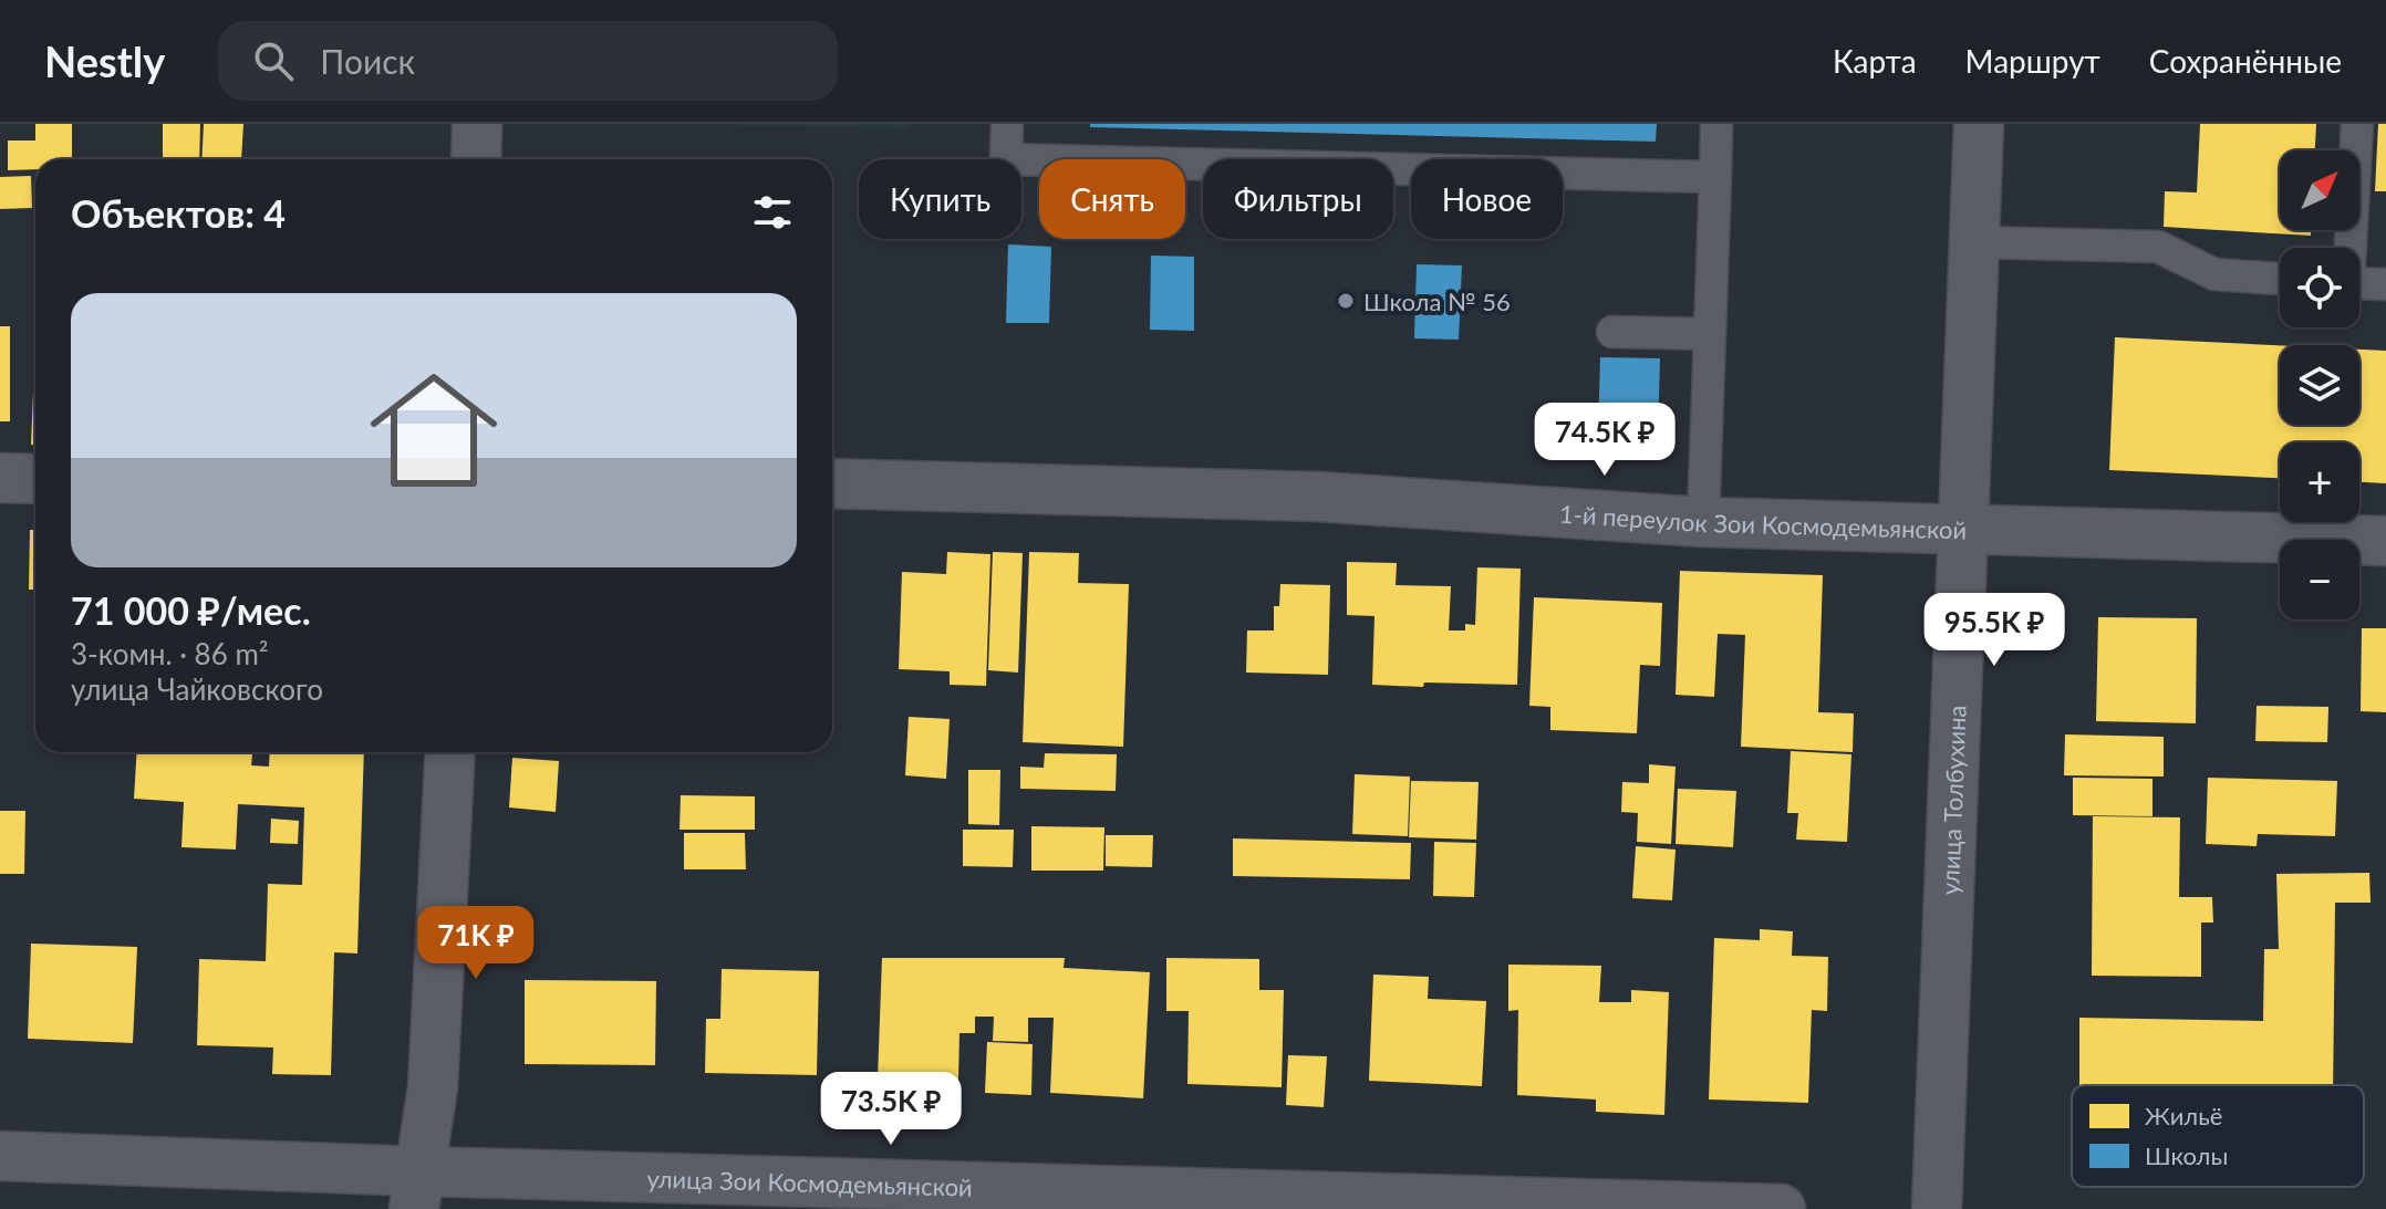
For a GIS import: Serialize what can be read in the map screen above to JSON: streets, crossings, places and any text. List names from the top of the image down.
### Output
{
  "streets": {
    "street": ["1-й переулок Зои Космодемьянской", "улица Толбухина", "улица Зои Космодемьянской"]
  },
  "crossings": [
    ["1-й переулок Зои Космодемьянской", "улица Толбухина"]
  ],
  "places": ["Школа № 56"],
  "legend": ["Жильё", "Школы"],
  "north": "top right",
  "page": {
    "header": "Nestly",
    "search": "Поиск",
    "nav": ["Карта", "Маршрут", "Сохранённые"],
    "map_buttons": ["+", "−"],
    "chip": [
      "Купить",
      "Снять",
      "Фильтры",
      "Новое"
    ],
    "heading": "Объектов: 4",
    "list": [
      {
        "name": "71 000 ₽/мес.",
        "note": "3-комн. · 86 m² · улица Чайковского"
      }
    ],
    "price": [
      "74.5K ₽",
      "95.5K ₽",
      "71K ₽",
      "73.5K ₽"
    ]
  }
}
